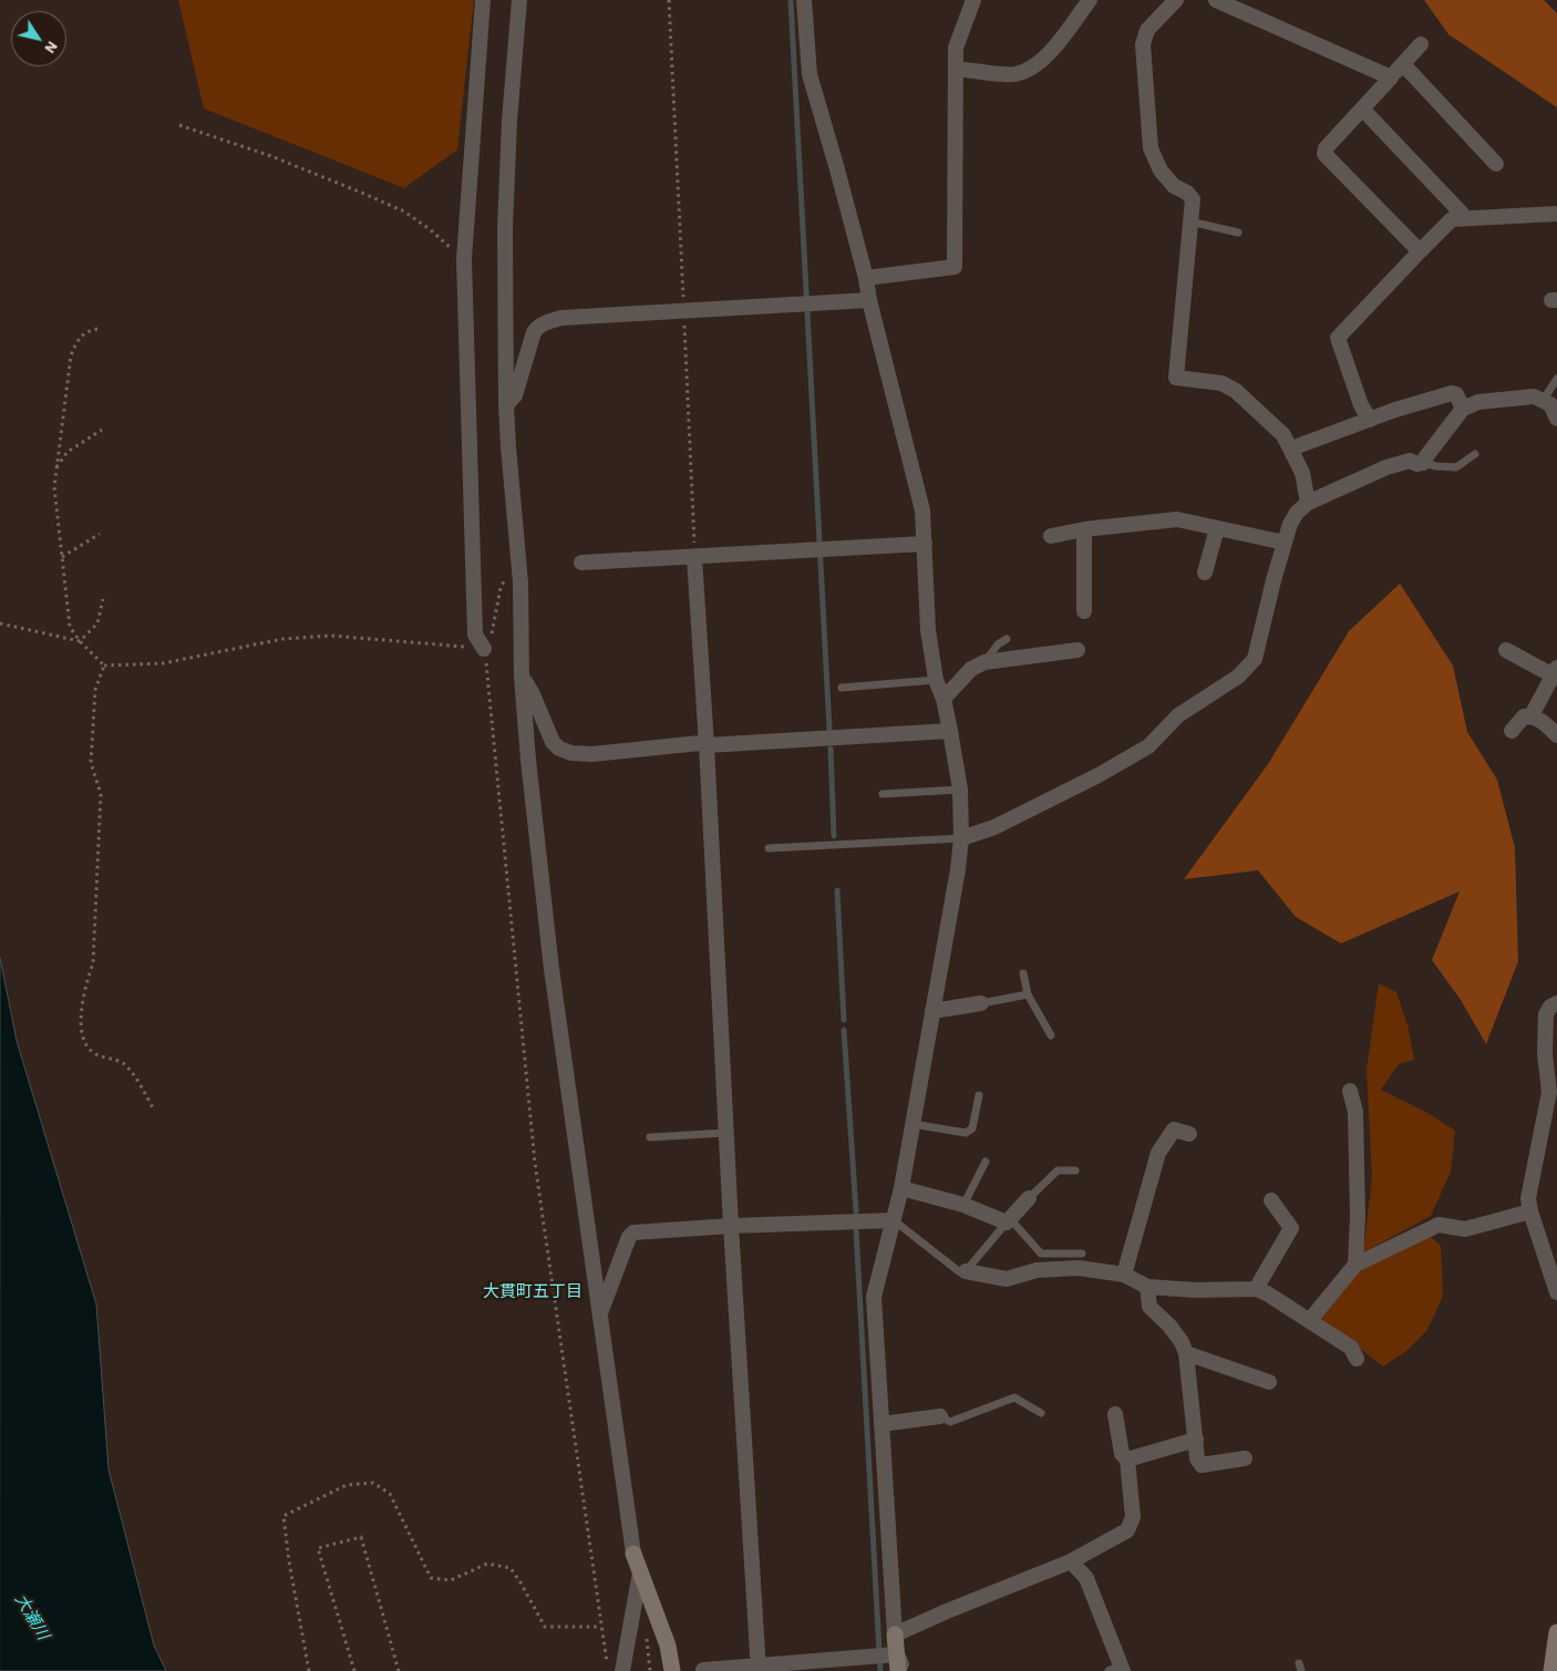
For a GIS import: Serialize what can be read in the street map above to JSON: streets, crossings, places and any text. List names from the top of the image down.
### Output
{
  "districts": ["大貫町五丁目"],
  "water": ["大瀬川"],
  "north": "bottom right"
}
